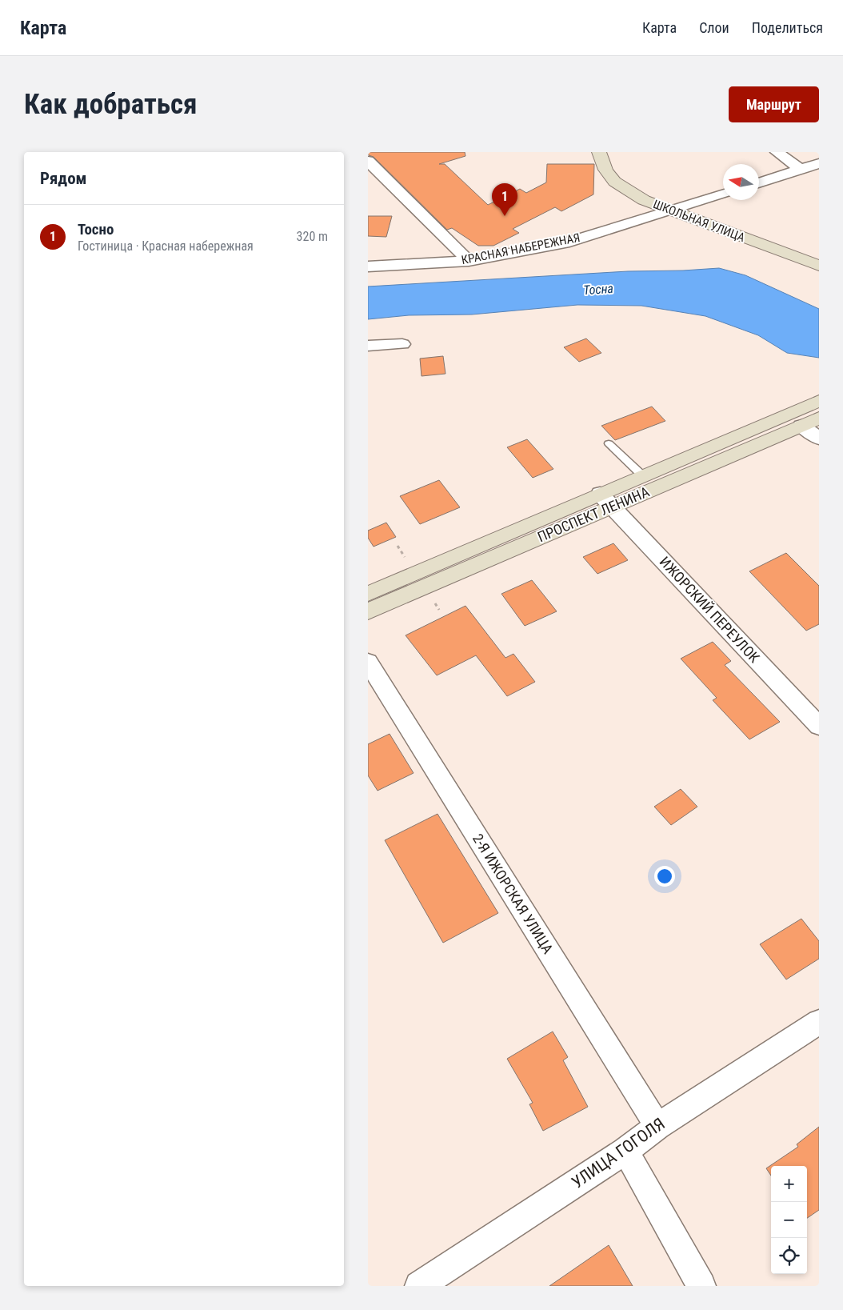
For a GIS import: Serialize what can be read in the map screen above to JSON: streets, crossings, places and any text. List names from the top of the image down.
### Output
{
  "streets": {
    "main road": ["ШКОЛЬНАЯ УЛИЦА", "ПРОСПЕКТ ЛЕНИНА"],
    "street": [
      "КРАСНАЯ НАБЕРЕЖНАЯ",
      "ИЖОРСКИЙ ПЕРЕУЛОК",
      "2-Я ИЖОРСКАЯ УЛИЦА",
      "УЛИЦА ГОГОЛЯ"
    ]
  },
  "crossings": [
    ["ШКОЛЬНАЯ УЛИЦА", "КРАСНАЯ НАБЕРЕЖНАЯ"],
    ["ПРОСПЕКТ ЛЕНИНА", "ИЖОРСКИЙ ПЕРЕУЛОК"],
    ["2-Я ИЖОРСКАЯ УЛИЦА", "УЛИЦА ГОГОЛЯ"]
  ],
  "water": ["Тосна"],
  "north": "left",
  "page": {
    "header": "Карта",
    "nav": ["Карта", "Слои", "Поделиться"],
    "buttons": "Маршрут",
    "title": "Как добраться",
    "heading": "Рядом",
    "pins": "1",
    "list": [
      {
        "mark": "1",
        "name": "Тосно",
        "note": "Гостиница · Красная набережная",
        "value": "320 m"
      }
    ],
    "map_buttons": ["+", "−"]
  }
}
